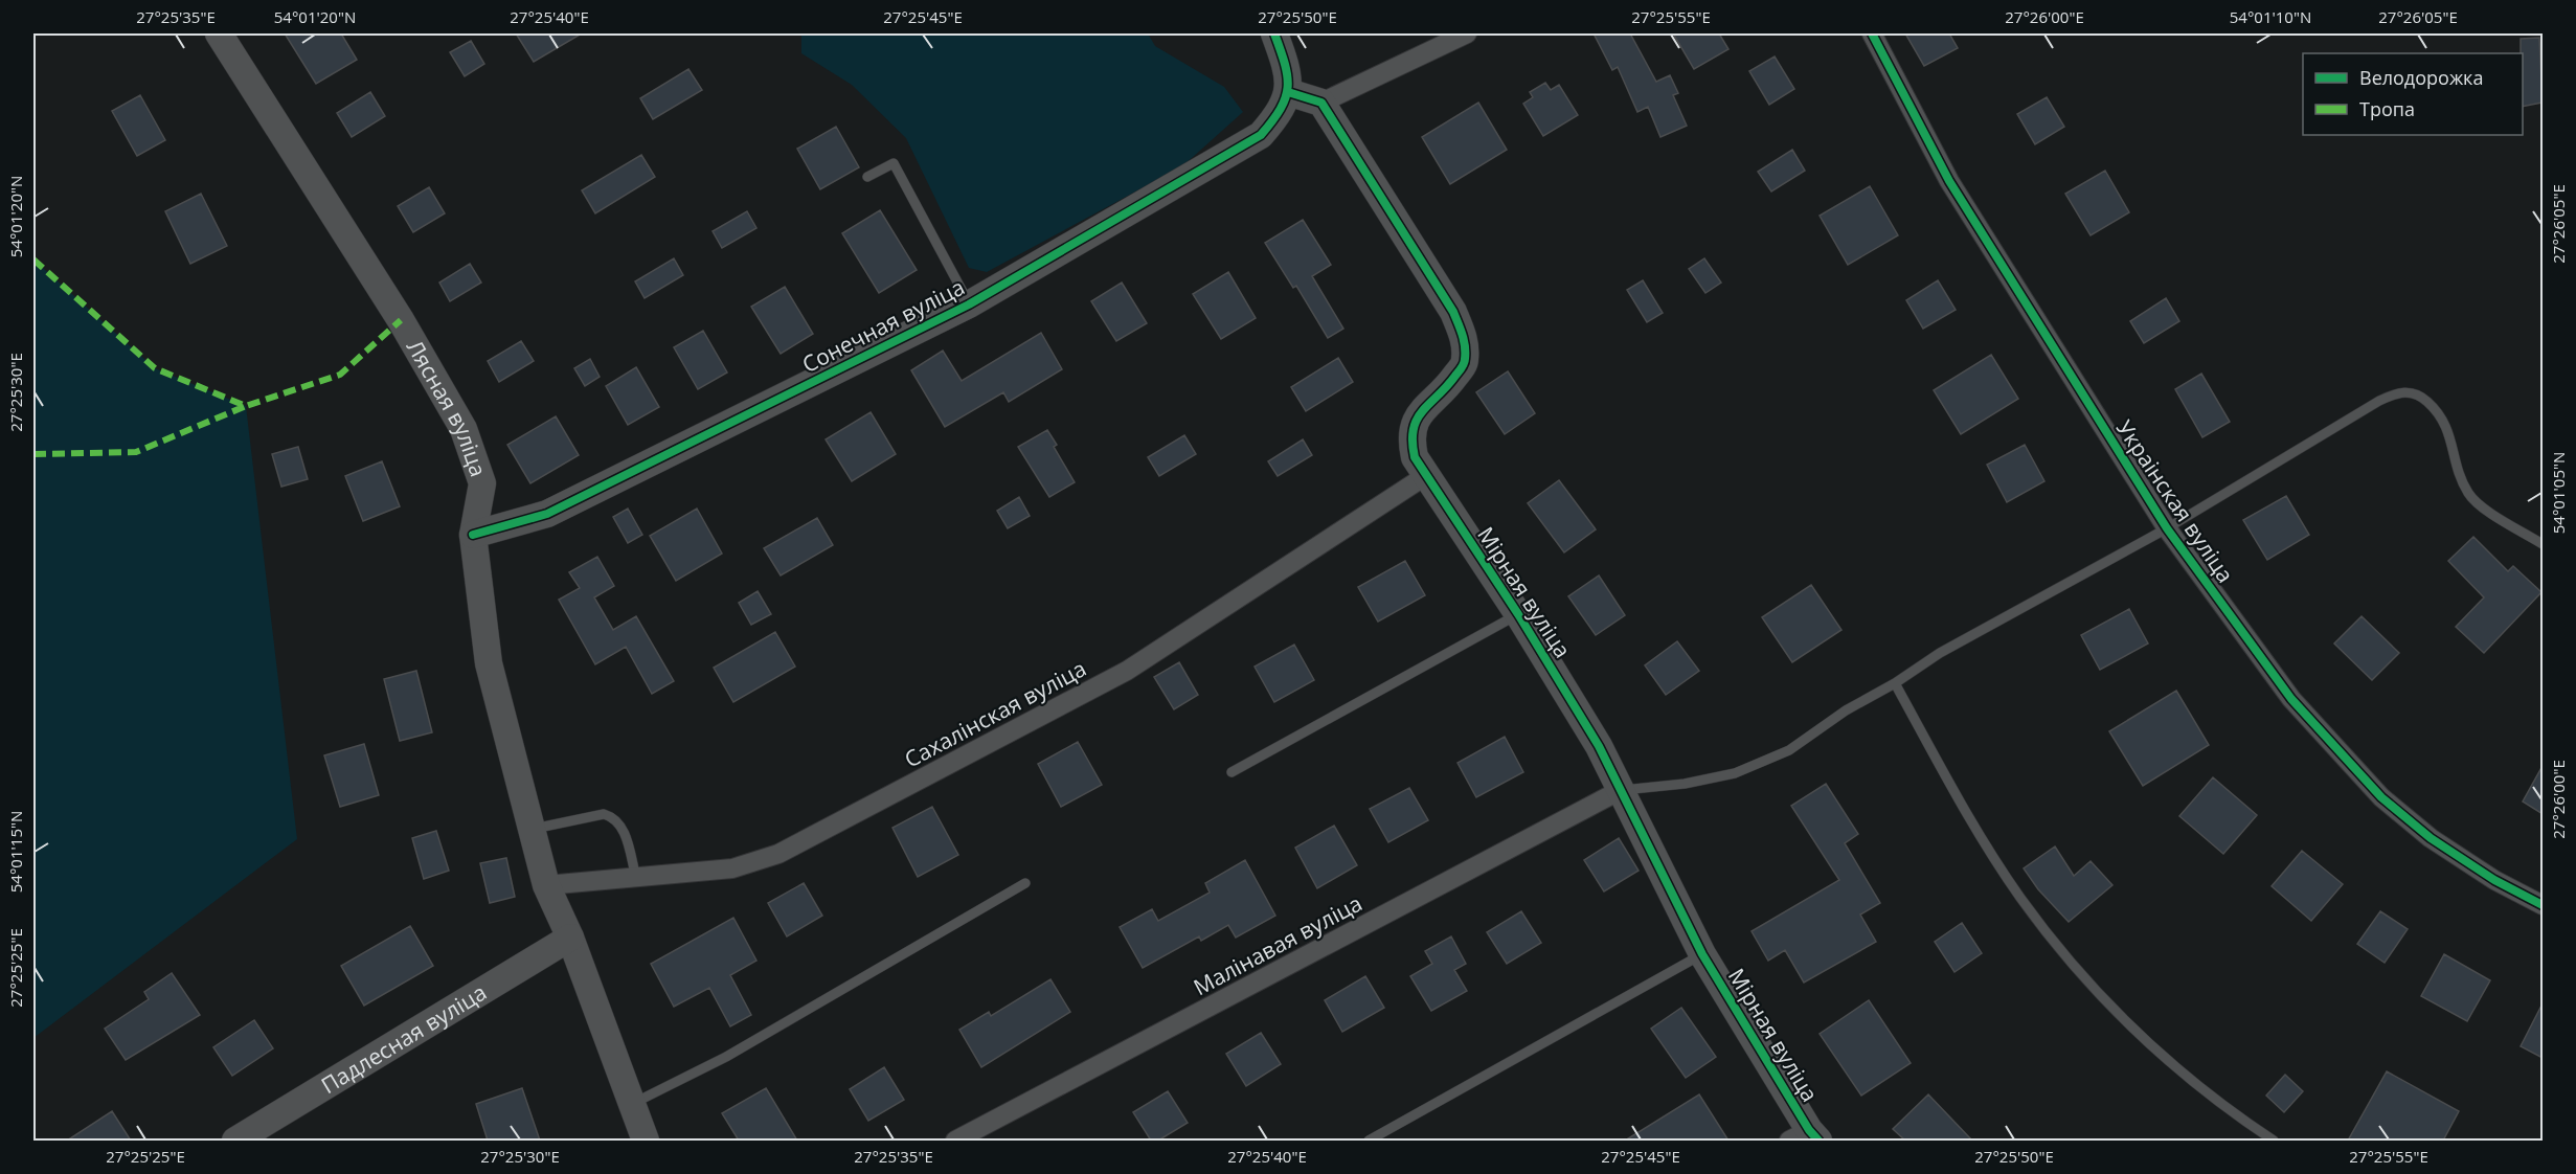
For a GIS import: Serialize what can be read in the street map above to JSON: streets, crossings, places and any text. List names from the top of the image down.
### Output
{
  "streets": {
    "street": [
      "Сонечная вуліца",
      "Лясная вуліца",
      "Украінская вуліца",
      "Мірная вуліца",
      "Сахалінская вуліца",
      "Малінавая вуліца",
      "Падлесная вуліца"
    ]
  },
  "crossings": [
    ["Сонечная вуліца", "Лясная вуліца"],
    ["Лясная вуліца", "Сахалінская вуліца"],
    ["Лясная вуліца", "Падлесная вуліца"],
    ["Мірная вуліца", "Сахалінская вуліца"],
    ["Мірная вуліца", "Малінавая вуліца"]
  ],
  "legend": ["Велодорожка", "Тропа"],
  "coordinates": [
    "27°25'35\"E",
    "54°01'20\"N",
    "27°25'40\"E",
    "27°25'45\"E",
    "27°25'50\"E",
    "27°25'55\"E",
    "27°26'00\"E",
    "54°01'10\"N",
    "27°26'05\"E",
    "27°25'30\"E",
    "54°01'05\"N",
    "54°01'15\"N",
    "27°25'25\"E"
  ]
}
